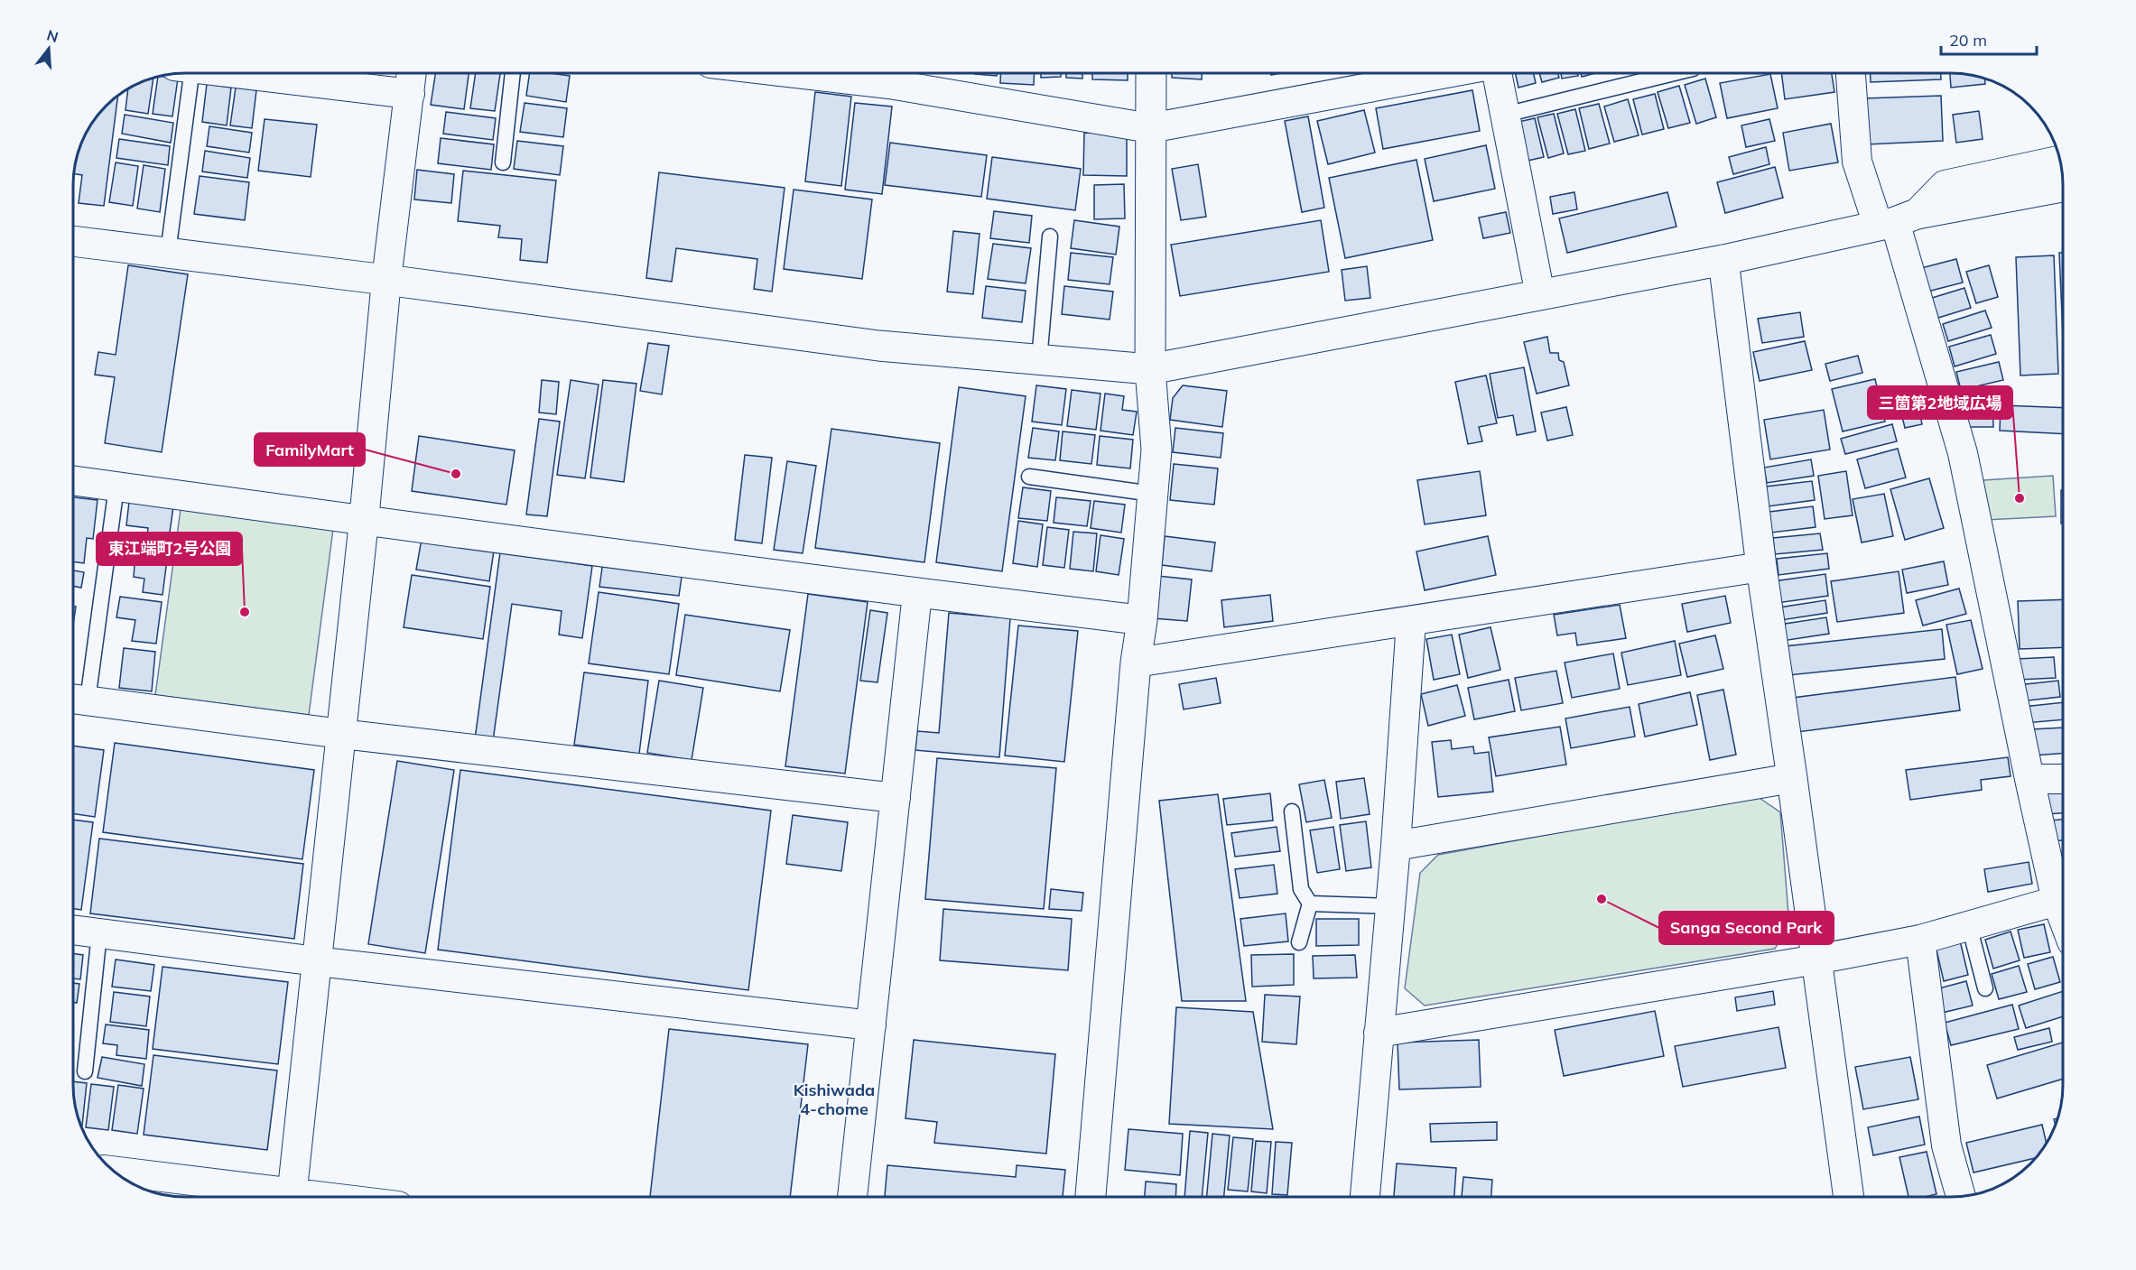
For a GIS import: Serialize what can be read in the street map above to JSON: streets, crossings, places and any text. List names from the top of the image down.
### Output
{
  "districts": ["Kishiwada 4-chome"],
  "places": [
    "FamilyMart",
    "三箇第2地域広場",
    "東江端町2号公園",
    "Sanga Second Park"
  ],
  "scale_bar": "20 m",
  "north": "top"
}
